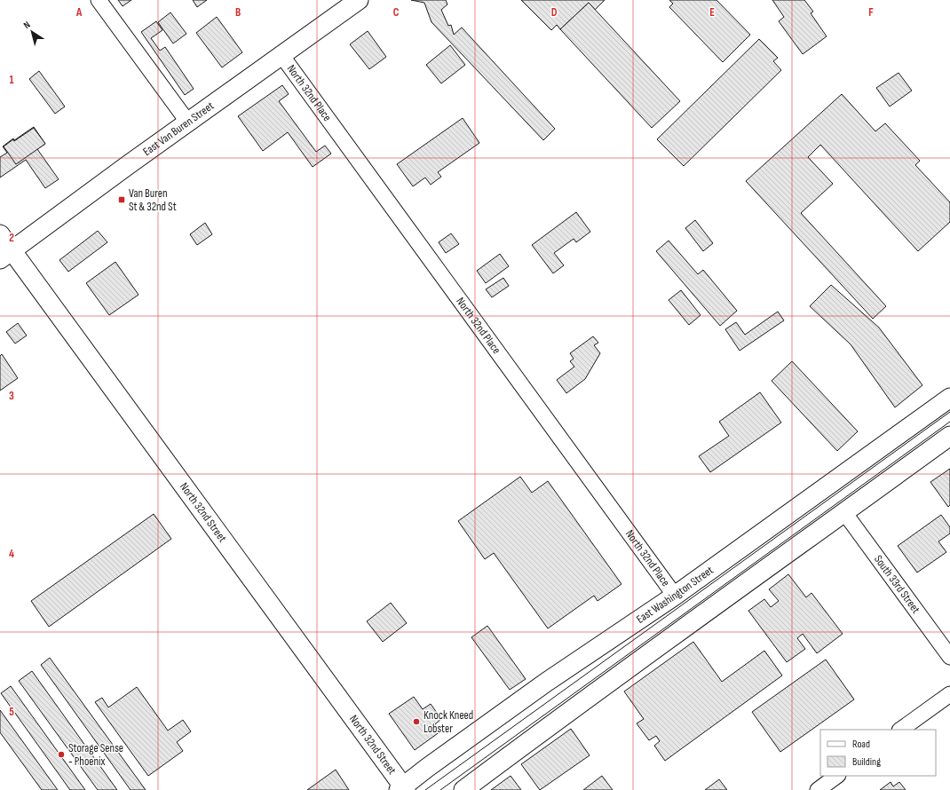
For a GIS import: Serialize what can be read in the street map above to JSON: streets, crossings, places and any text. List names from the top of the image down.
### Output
{
  "streets": {
    "main road": ["East Van Buren Street", "North 32nd Street", "East Washington Street"],
    "street": ["North 32nd Place", "South 33rd Street"]
  },
  "crossings": [
    ["North 32nd Place", "East Van Buren Street"],
    ["North 32nd Place", "East Washington Street"],
    ["East Van Buren Street", "North 32nd Street"],
    ["North 32nd Street", "East Washington Street"]
  ],
  "places": {
    "transit": ["Van Buren St & 32nd St"],
    "other": ["Knock Kneed Lobster", "Storage Sense - Phoenix"]
  },
  "legend": ["Road", "Building"],
  "north": "top left",
  "grid": {
    "columns": [
      "A",
      "B",
      "C",
      "D",
      "E",
      "F"
    ],
    "rows": [
      "1",
      "2",
      "3",
      "4",
      "5"
    ]
  }
}
